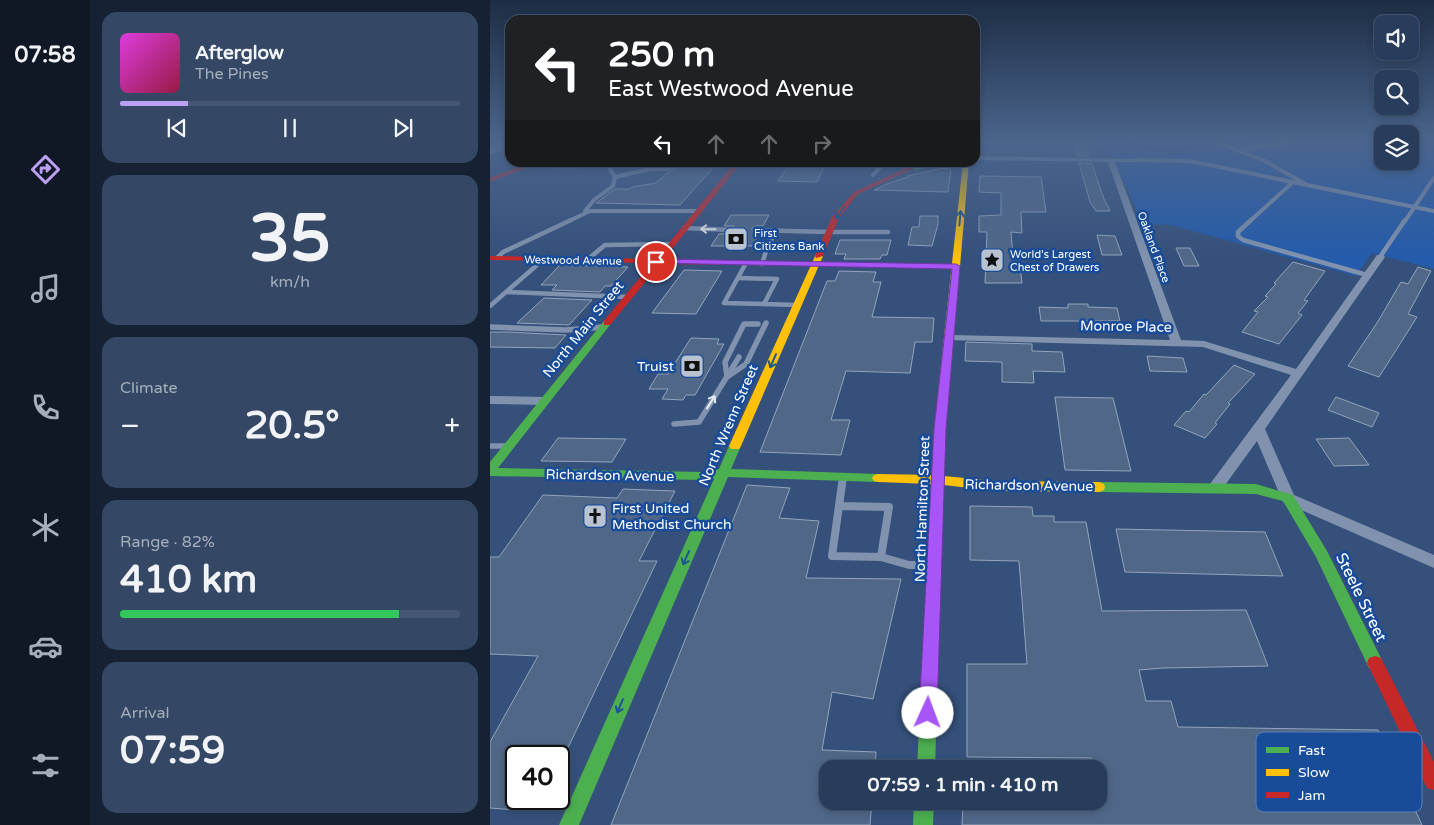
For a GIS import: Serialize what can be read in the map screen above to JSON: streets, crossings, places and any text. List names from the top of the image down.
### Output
{
  "streets": {
    "street": [
      "Oakland Place",
      "Westwood Avenue",
      "Monroe Place",
      "North Main Street",
      "North Wrenn Street",
      "Richardson Avenue",
      "North Hamilton Street",
      "Steele Street"
    ]
  },
  "crossings": [
    ["Oakland Place", "Monroe Place"],
    ["Westwood Avenue", "North Main Street"],
    ["Westwood Avenue", "North Wrenn Street"],
    ["Westwood Avenue", "North Hamilton Street"],
    ["Monroe Place", "North Hamilton Street"],
    ["North Main Street", "Richardson Avenue"],
    ["North Wrenn Street", "Richardson Avenue"],
    ["Richardson Avenue", "North Hamilton Street"],
    ["Richardson Avenue", "Steele Street"]
  ],
  "one_way": ["North Wrenn Street"],
  "places": {
    "bank": ["First Citizens Bank", "Truist"],
    "place": ["World's Largest Chest of Drawers"],
    "church": ["First United Methodist Church"]
  },
  "legend": ["Fast", "Slow", "Jam"],
  "page": {
    "tabs": "07:58",
    "turn": ["250 m", "East Westwood Avenue"],
    "song": ["Afterglow", "The Pines"],
    "tile": [
      ["35", "km/h"],
      "Climate",
      ["Range · 82%", "410 km"],
      ["Arrival", "07:59"]
    ],
    "heat": ["−", "20.5°", "+"],
    "limit": "40",
    "trip": "07:59 · 1 min · 410 m"
  }
}
